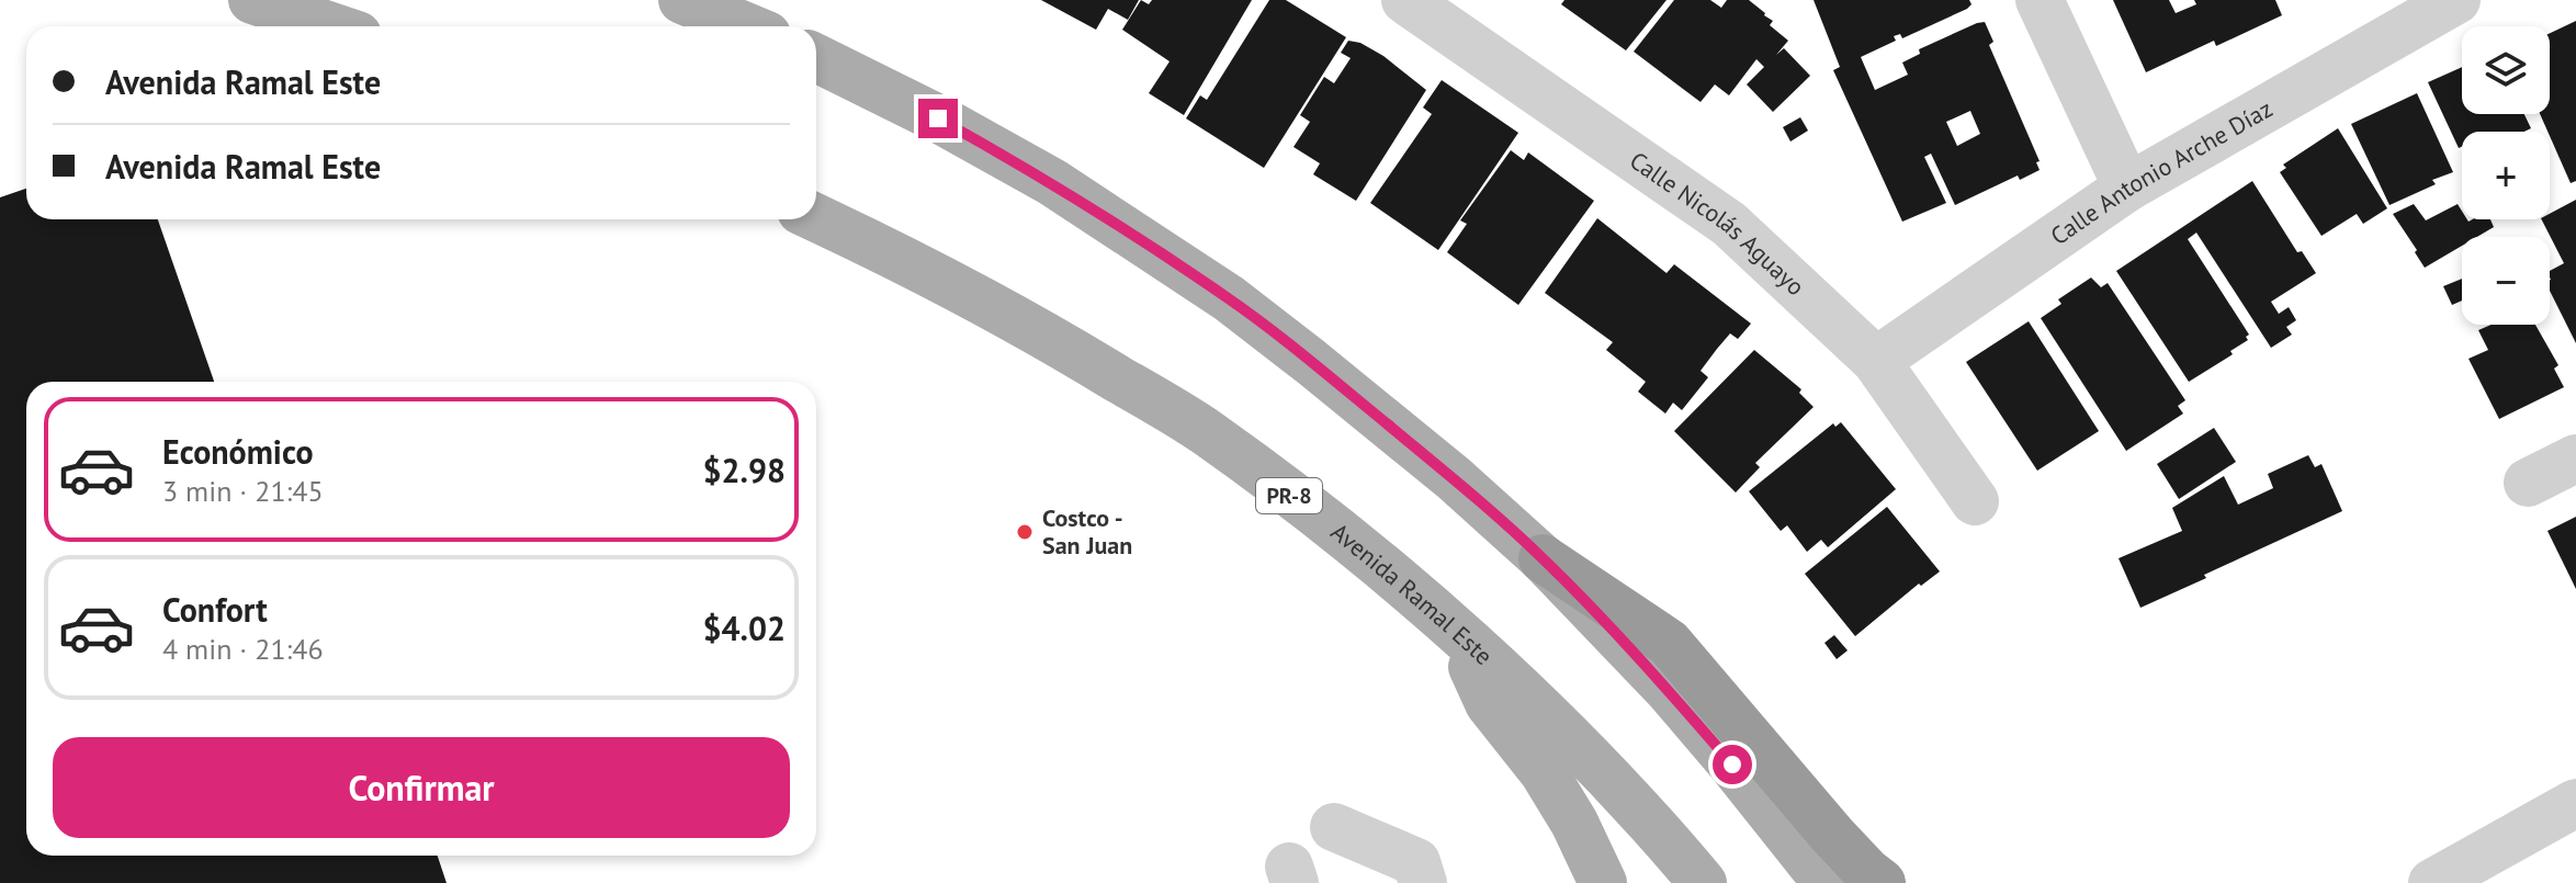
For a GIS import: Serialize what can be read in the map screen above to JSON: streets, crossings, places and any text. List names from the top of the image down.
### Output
{
  "streets": {
    "main road": ["PR-8", "Avenida Ramal Este"],
    "street": ["Calle Antonio Arche Díaz", "Calle Nicolás Aguayo"]
  },
  "crossings": [
    ["Calle Antonio Arche Díaz", "Calle Nicolás Aguayo"]
  ],
  "places": ["Costco - San Juan"],
  "page": {
    "map_buttons": ["+", "−"],
    "banner": ["Avenida Ramal Este", "Avenida Ramal Este"],
    "list": [
      {
        "name": "Económico",
        "note": "3 min · 21:45",
        "value": "$2.98"
      },
      {
        "name": "Confort",
        "note": "4 min · 21:46",
        "value": "$4.02"
      }
    ],
    "buttons": "Confirmar"
  }
}
